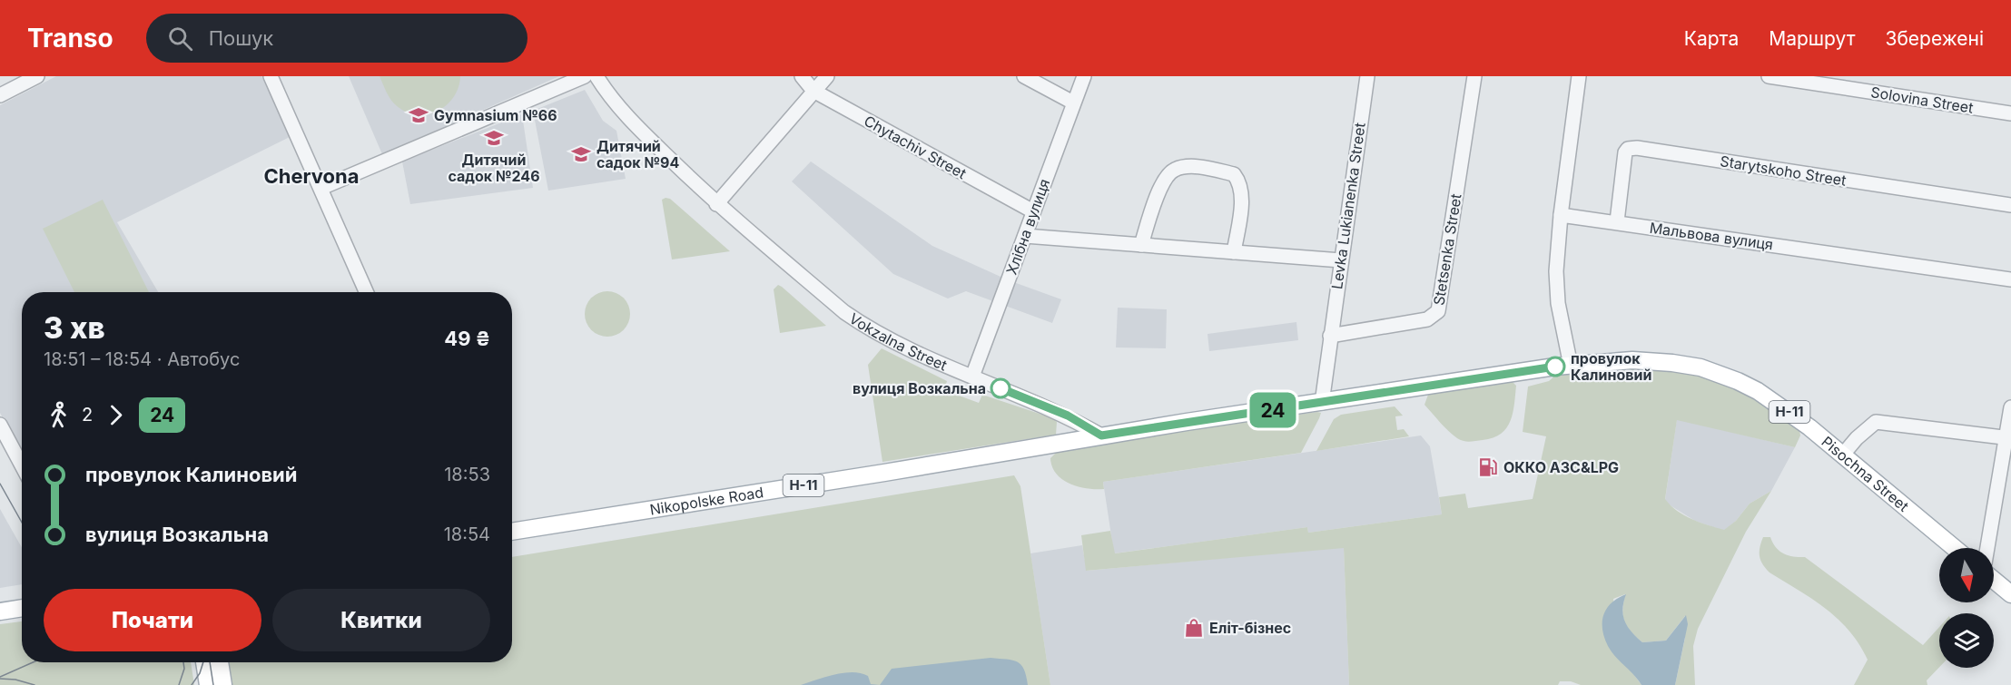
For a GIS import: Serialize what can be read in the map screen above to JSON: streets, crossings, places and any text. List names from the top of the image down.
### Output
{
  "streets": {
    "main road": ["Н-11", "Pisochna Street", "Nikopolske Road"],
    "street": [
      "Solovina Street",
      "Chytachiv Street",
      "Starytskoho Street",
      "Levka Lukianenka Street",
      "Хлібна вулиця",
      "Мальвова вулиця",
      "Stetsenka Street",
      "Vokzalna Street"
    ]
  },
  "crossings": [
    ["Chytachiv Street", "Хлібна вулиця"],
    ["Starytskoho Street", "Мальвова вулиця"],
    ["Levka Lukianenka Street", "Stetsenka Street"],
    ["Levka Lukianenka Street", "Н-11"],
    ["Хлібна вулиця", "Vokzalna Street"],
    ["Vokzalna Street", "Н-11"],
    ["Vokzalna Street", "Nikopolske Road"],
    ["Н-11", "Pisochna Street"],
    ["Н-11", "Nikopolske Road"]
  ],
  "districts": ["Chervona"],
  "places": {
    "school or university": ["Gymnasium №66", "Дитячий садок №246", "Дитячий садок №94"],
    "other": ["провулок Калиновий", "вулиця Возкальна"],
    "fuel station": ["ОККО АЗС&LPG"],
    "shop": ["Еліт-бізнес"]
  },
  "lines": ["bus line 24"],
  "north": "bottom",
  "page": {
    "header": "Transo",
    "search": "Пошук",
    "nav": ["Карта", "Маршрут", "Збережені"],
    "on_map": "24",
    "heading": ["3 хв", "18:51 – 18:54 · Автобус", "49 ₴"],
    "legs": ["2", "24"],
    "list": [
      {
        "name": "провулок Калиновий",
        "value": "18:53"
      },
      {
        "name": "вулиця Возкальна",
        "value": "18:54"
      }
    ],
    "buttons": ["Почати", "Квитки"]
  }
}
